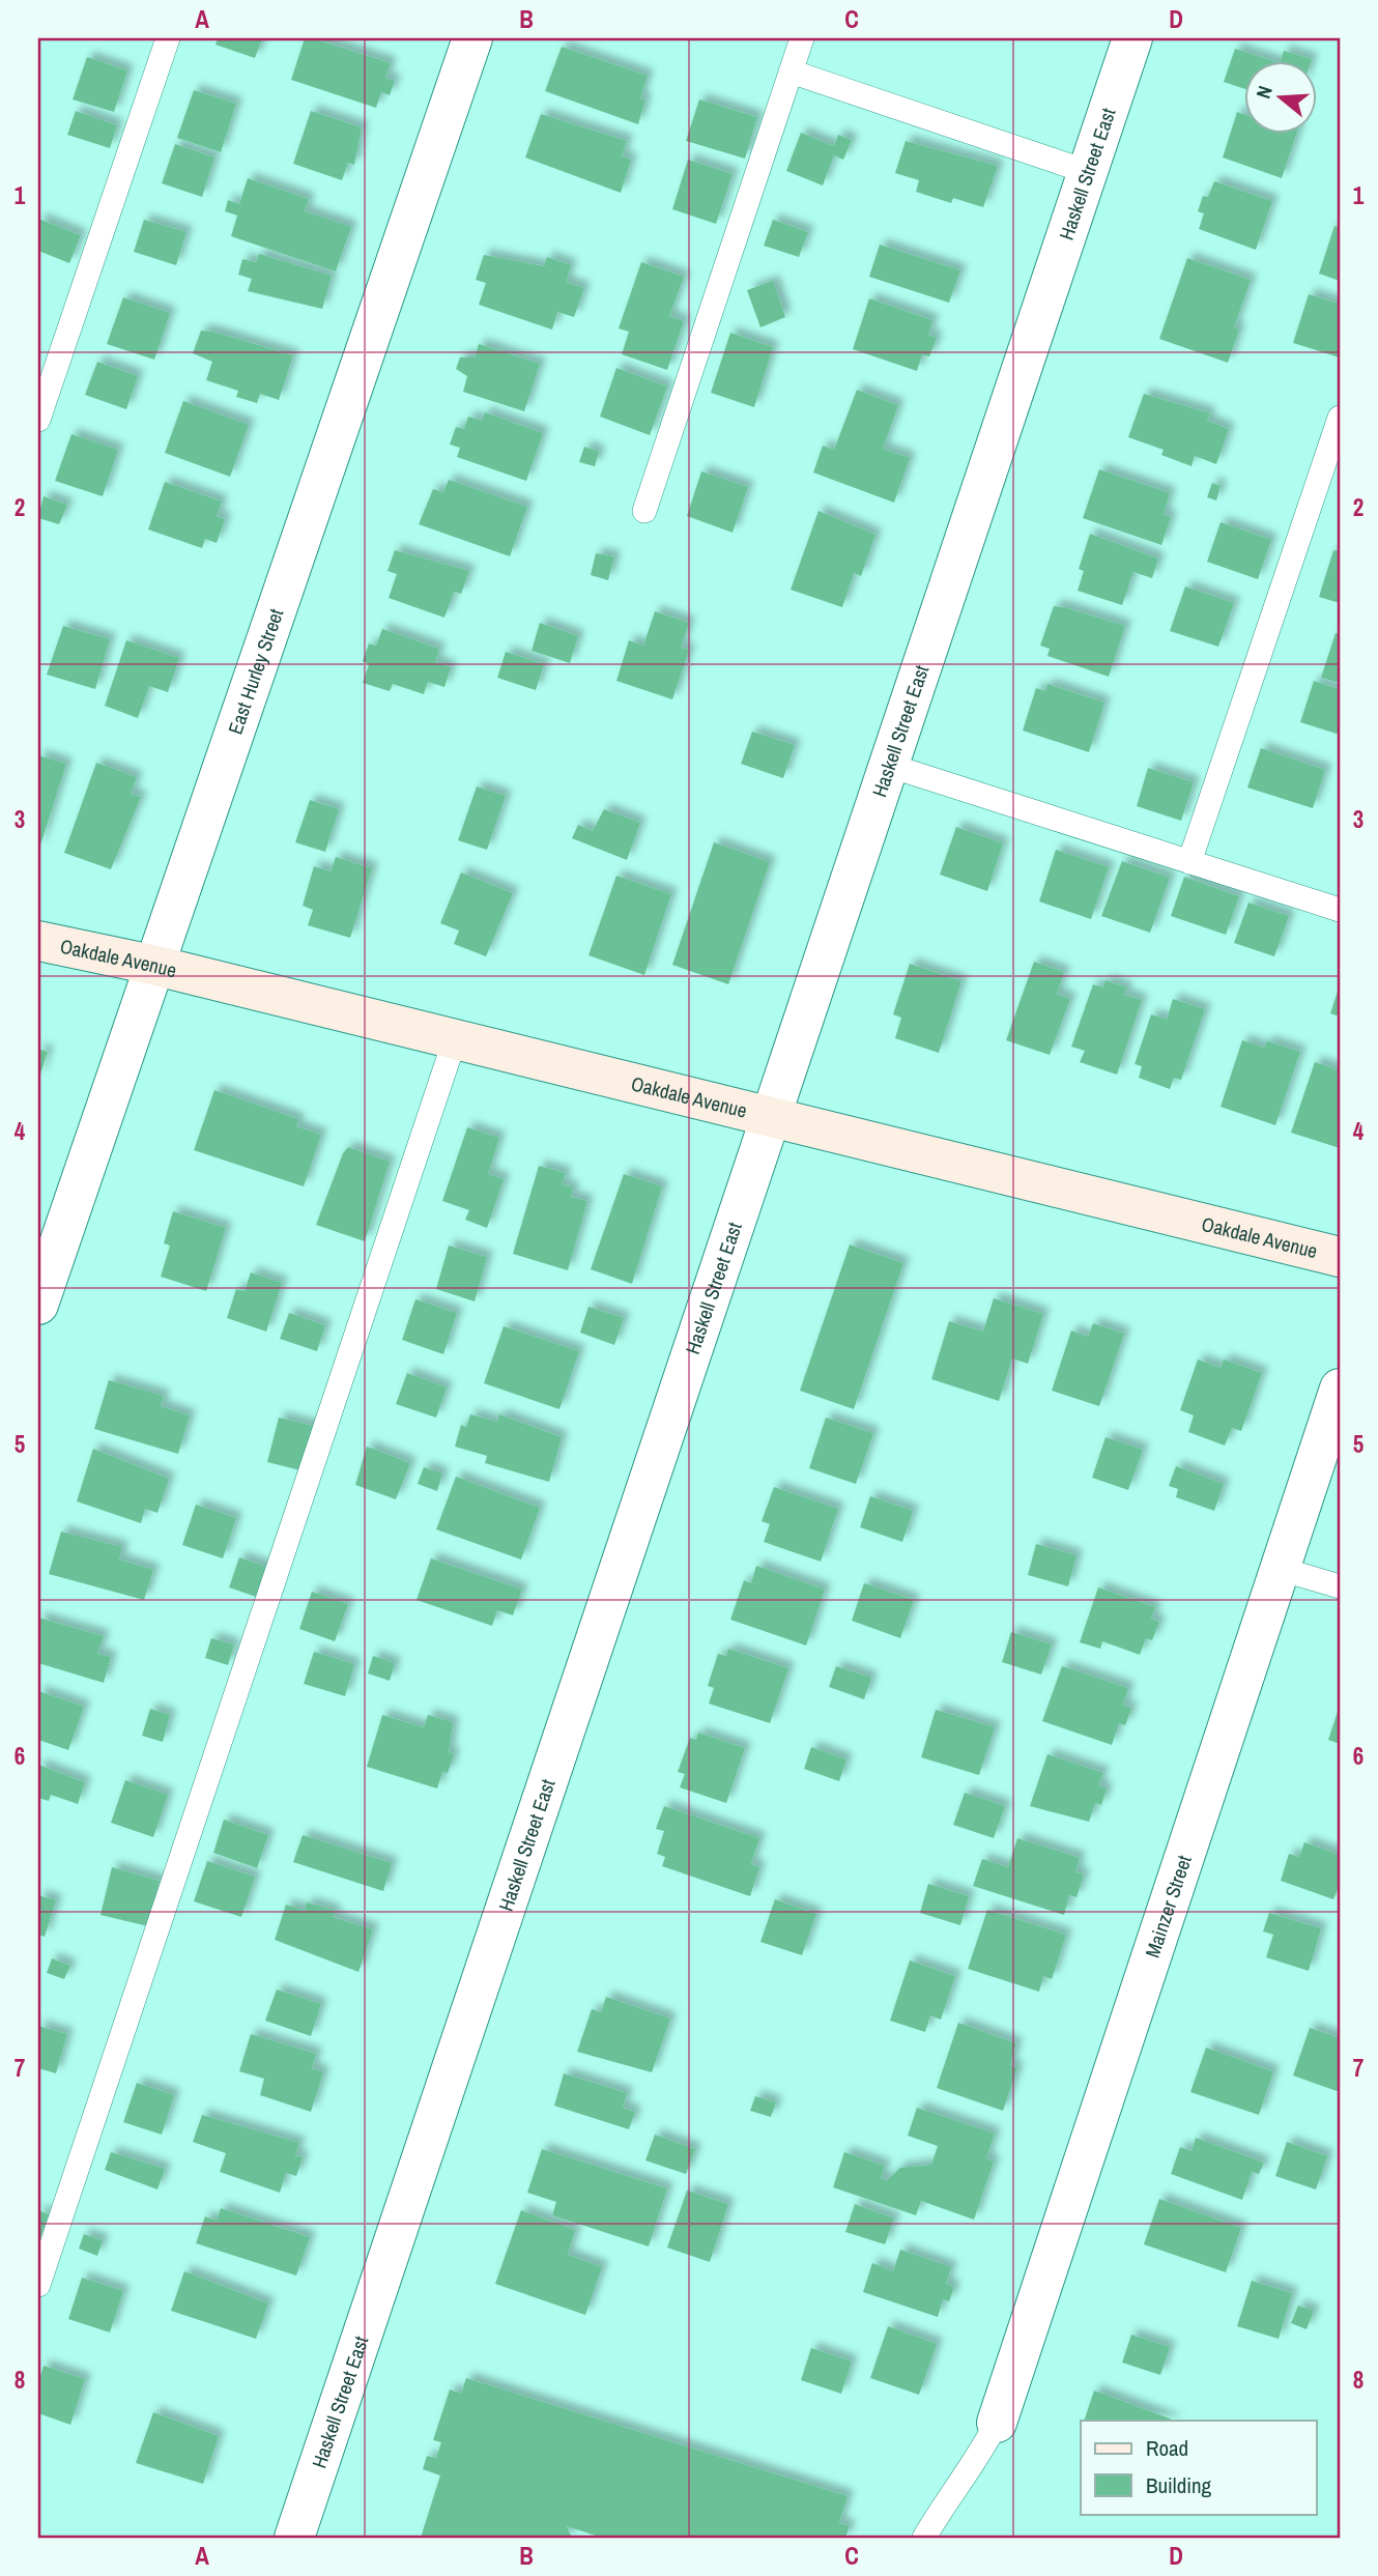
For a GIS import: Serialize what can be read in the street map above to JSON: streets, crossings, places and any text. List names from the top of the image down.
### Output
{
  "streets": {
    "street": [
      "Haskell Street East",
      "East Hurley Street",
      "Oakdale Avenue",
      "Mainzer Street"
    ]
  },
  "crossings": [
    ["Haskell Street East", "Oakdale Avenue"],
    ["East Hurley Street", "Oakdale Avenue"]
  ],
  "legend": ["Road", "Building"],
  "north": "left",
  "grid": {
    "columns": [
      "A",
      "B",
      "C",
      "D"
    ],
    "rows": [
      "1",
      "2",
      "3",
      "4",
      "5",
      "6",
      "7",
      "8"
    ]
  }
}
